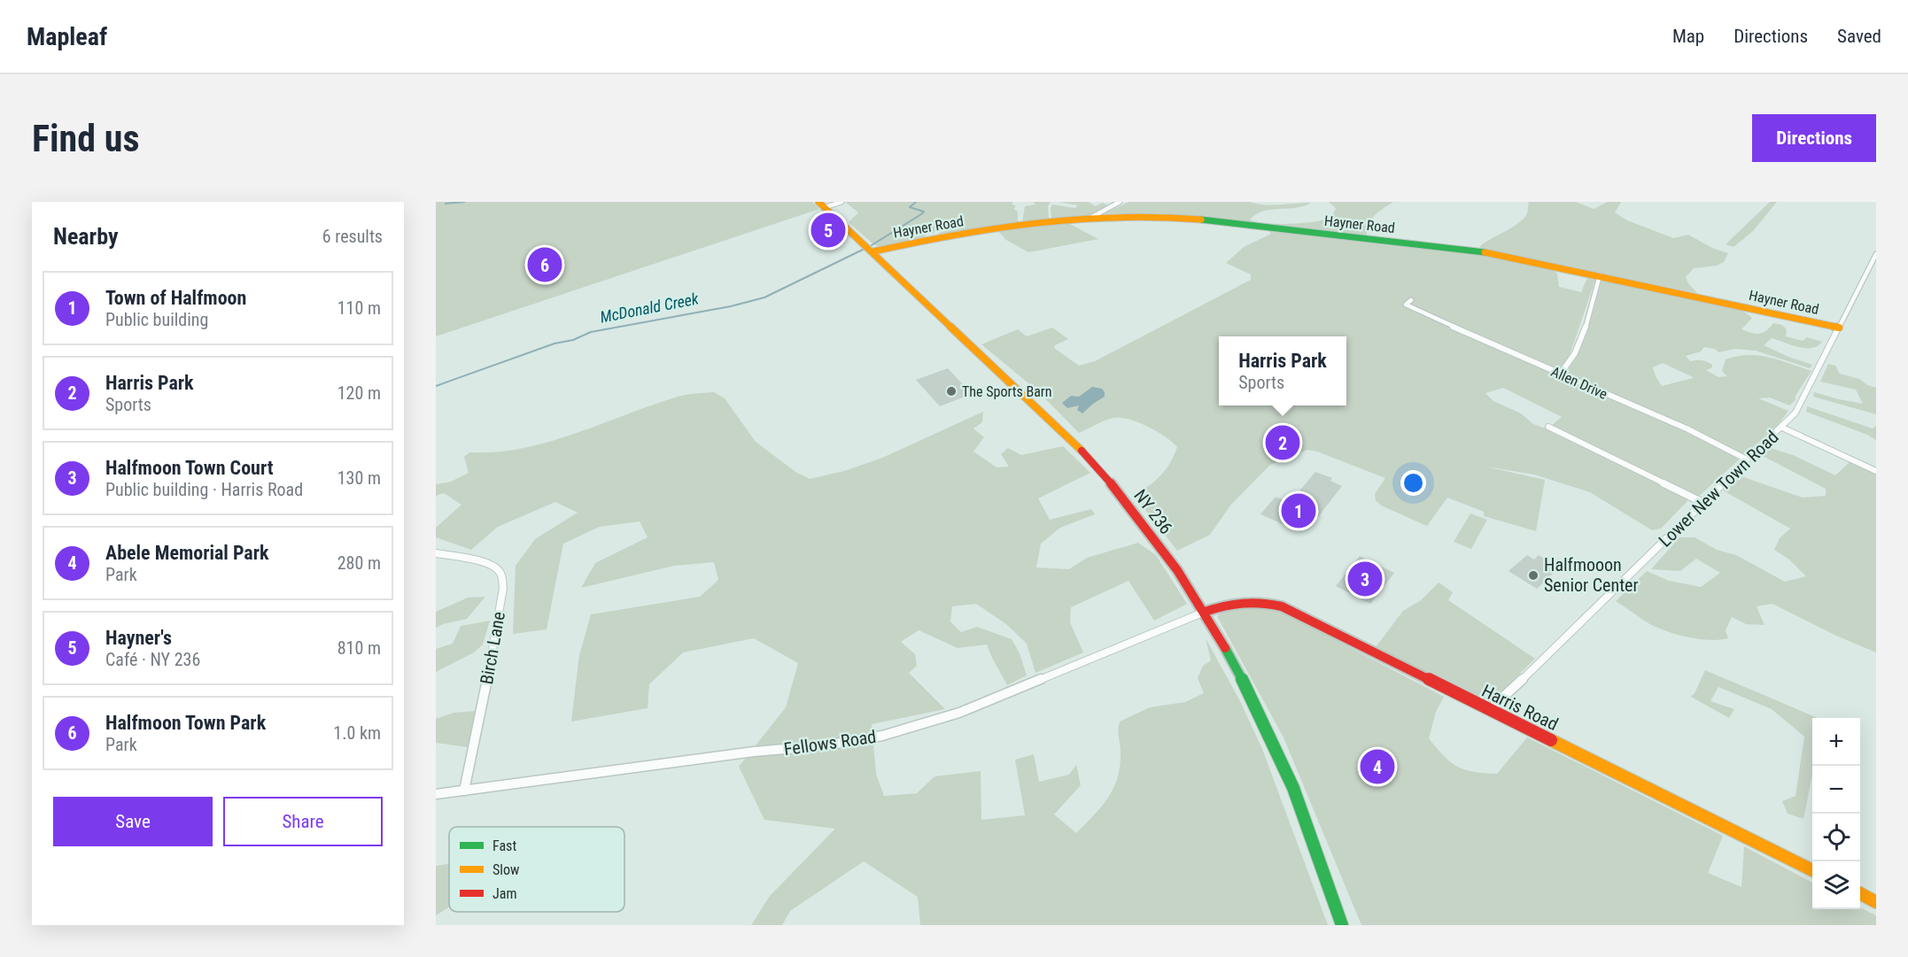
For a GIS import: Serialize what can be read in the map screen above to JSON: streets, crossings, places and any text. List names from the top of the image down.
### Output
{
  "streets": {
    "street": [
      "Hayner Road",
      "Allen Drive",
      "Lower New Town Road",
      "NY 236",
      "Birch Lane",
      "Harris Road",
      "Fellows Road"
    ]
  },
  "crossings": [
    ["Hayner Road", "Lower New Town Road"],
    ["Hayner Road", "NY 236"],
    ["Allen Drive", "Lower New Town Road"],
    ["Lower New Town Road", "Harris Road"],
    ["NY 236", "Harris Road"],
    ["NY 236", "Fellows Road"],
    ["Birch Lane", "Fellows Road"],
    ["Harris Road", "Fellows Road"]
  ],
  "water": ["McDonald Creek"],
  "places": ["The Sports Barn", "Halfmooon Senior Center"],
  "legend": ["Fast", "Slow", "Jam"],
  "page": {
    "header": "Mapleaf",
    "nav": ["Map", "Directions", "Saved"],
    "buttons": [
      "Directions",
      ["Save", "Share"]
    ],
    "title": "Find us",
    "heading": ["Nearby", "6 results"],
    "pins": [
      "5",
      "6",
      "2",
      "1",
      "3",
      "4"
    ],
    "list": [
      {
        "mark": "1",
        "name": "Town of Halfmoon",
        "note": "Public building",
        "value": "110 m"
      },
      {
        "mark": "2",
        "name": "Harris Park",
        "note": "Sports",
        "value": "120 m"
      },
      {
        "mark": "3",
        "name": "Halfmoon Town Court",
        "note": "Public building · Harris Road",
        "value": "130 m"
      },
      {
        "mark": "4",
        "name": "Abele Memorial Park",
        "note": "Park",
        "value": "280 m"
      },
      {
        "mark": "5",
        "name": "Hayner's",
        "note": "Café · NY 236",
        "value": "810 m"
      },
      {
        "mark": "6",
        "name": "Halfmoon Town Park",
        "note": "Park",
        "value": "1.0 km"
      }
    ],
    "popup": ["Harris Park", "Sports"],
    "map_buttons": ["+", "−"]
  }
}
